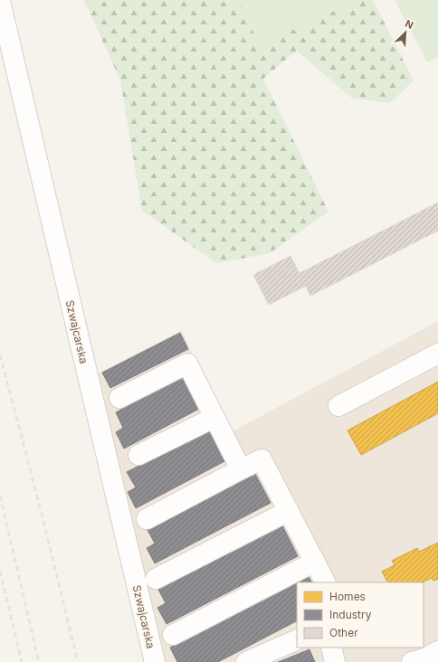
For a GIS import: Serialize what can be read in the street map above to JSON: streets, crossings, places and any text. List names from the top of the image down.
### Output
{
  "streets": {
    "street": ["Szwajcarska"]
  },
  "legend": ["Homes", "Industry", "Other"],
  "north": "top right"
}
